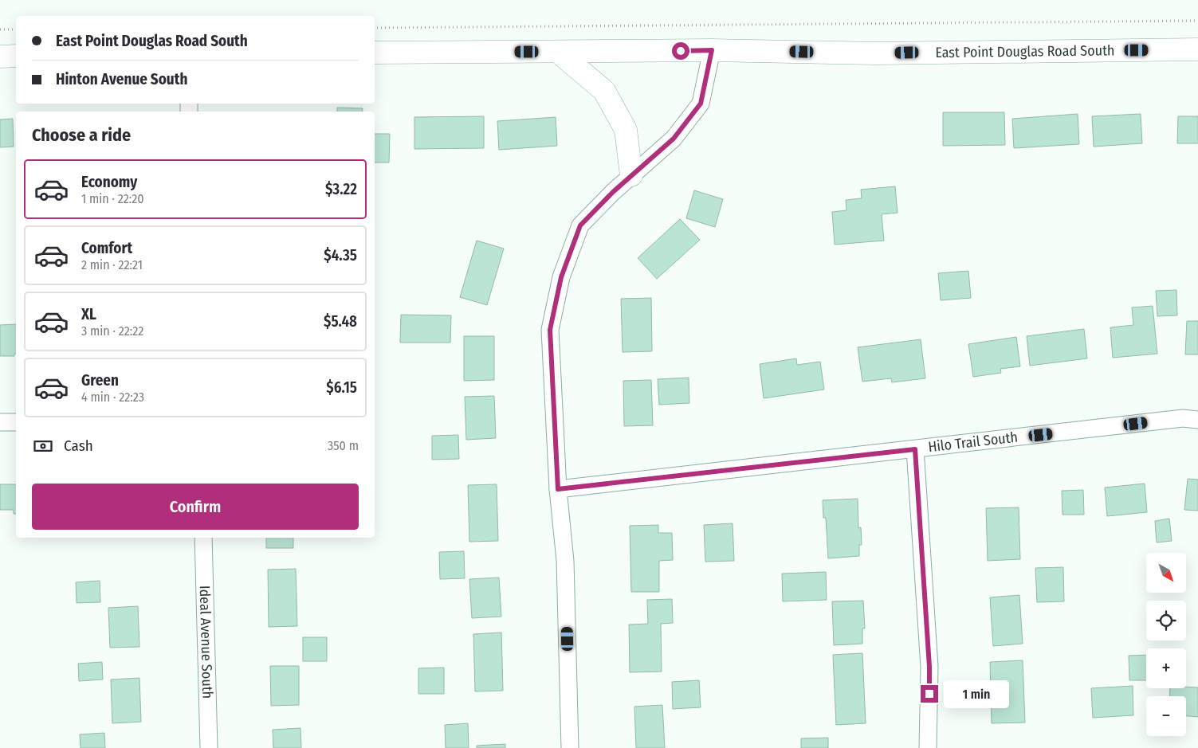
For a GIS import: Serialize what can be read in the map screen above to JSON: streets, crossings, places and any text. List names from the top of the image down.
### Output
{
  "streets": {
    "street": ["East Point Douglas Road South", "Hilo Trail South", "Ideal Avenue South"]
  },
  "north": "bottom right",
  "page": {
    "banner": ["East Point Douglas Road South", "Hinton Avenue South"],
    "heading": "Choose a ride",
    "list": [
      {
        "name": "Economy",
        "note": "1 min · 22:20",
        "value": "$3.22"
      },
      {
        "name": "Comfort",
        "note": "2 min · 22:21",
        "value": "$4.35"
      },
      {
        "name": "XL",
        "note": "3 min · 22:22",
        "value": "$5.48"
      },
      {
        "name": "Green",
        "note": "4 min · 22:23",
        "value": "$6.15"
      }
    ],
    "pay": ["Cash", "350 m"],
    "buttons": "Confirm",
    "map_buttons": ["+", "−"],
    "bubble": "1 min"
  }
}
